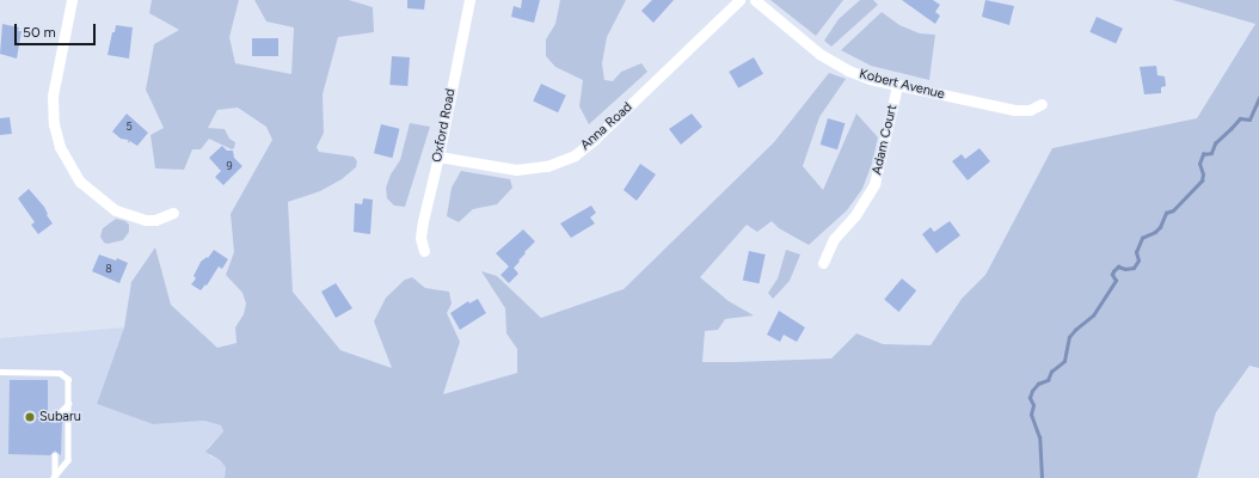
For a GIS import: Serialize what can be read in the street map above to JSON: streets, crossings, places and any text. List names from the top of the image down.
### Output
{
  "streets": {
    "street": [
      "Kobert Avenue",
      "Oxford Road",
      "Anna Road",
      "Adam Court"
    ]
  },
  "crossings": [
    ["Kobert Avenue", "Adam Court"],
    ["Oxford Road", "Anna Road"]
  ],
  "places": ["Subaru"],
  "house_numbers": ["5", "9", "8"],
  "scale_bar": "50 m"
}
